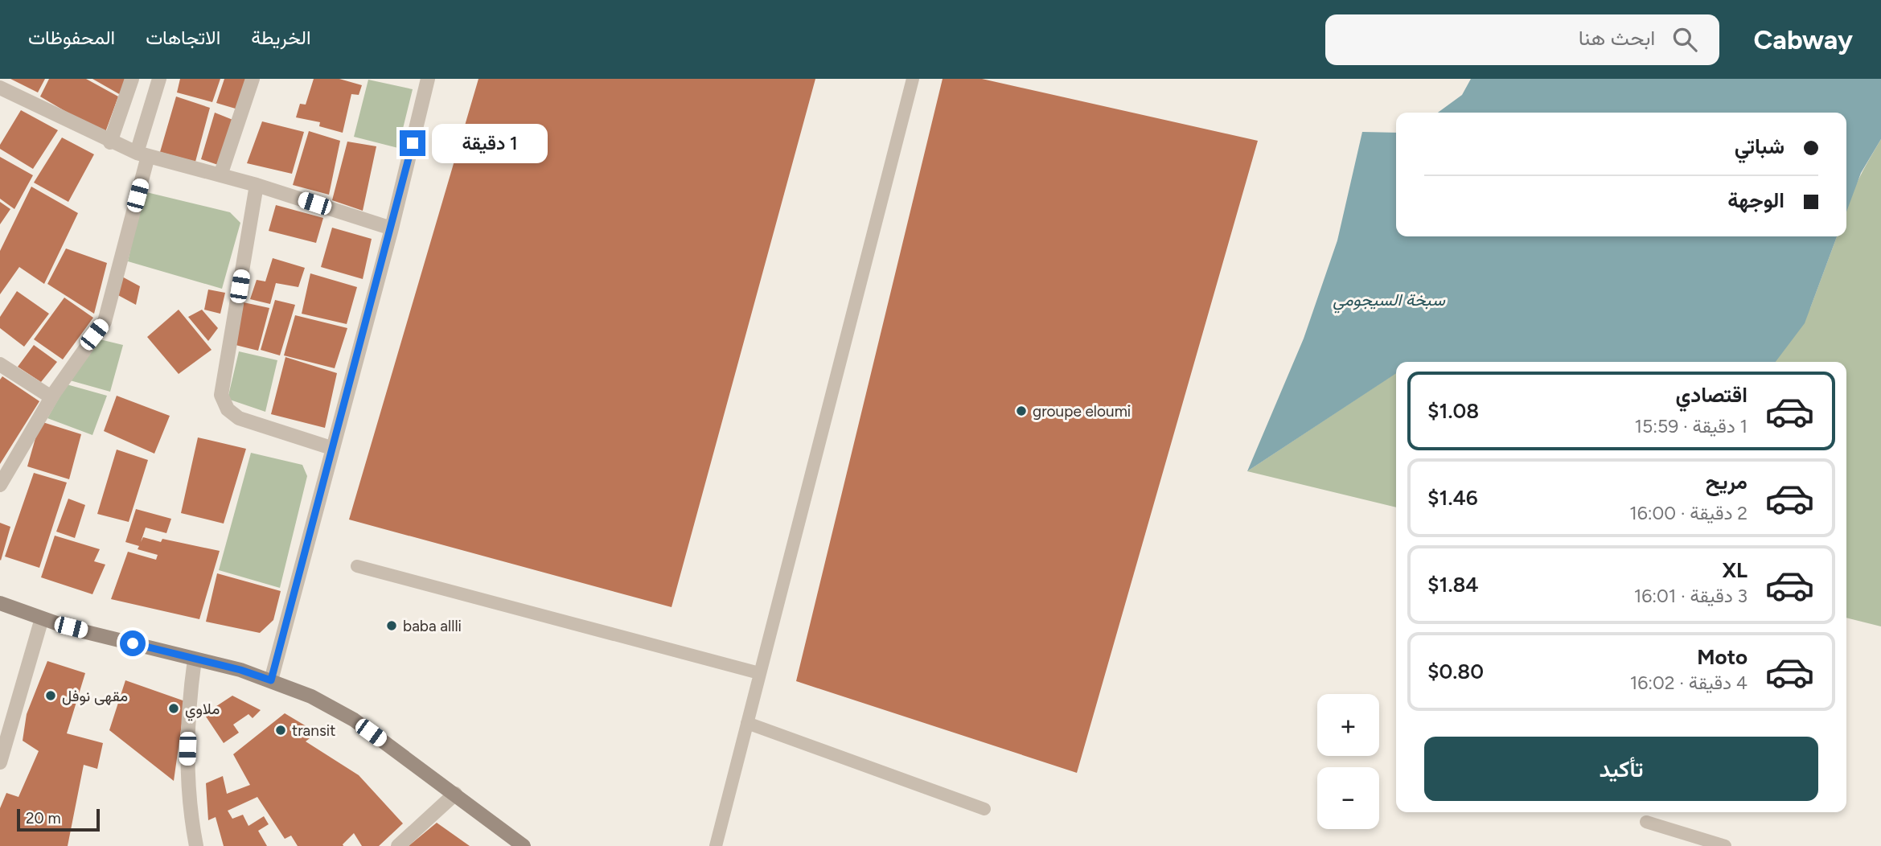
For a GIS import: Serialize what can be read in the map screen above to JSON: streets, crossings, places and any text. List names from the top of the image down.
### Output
{
  "water": ["سبخة السيجومي"],
  "places": [
    "groupe eloumi",
    "baba allli",
    "مقهى نوفل",
    "ملاوي",
    "transit"
  ],
  "scale_bar": "20 m",
  "page": {
    "header": "Cabway",
    "search": "ابحث هنا",
    "nav": ["الخريطة", "الاتجاهات", "المحفوظات"],
    "banner": ["شباتي", "الوجهة"],
    "bubble": "1 دقيقة",
    "list": [
      {
        "name": "اقتصادي",
        "note": "1 دقيقة · 15:59",
        "value": "$1.08"
      },
      {
        "name": "مريح",
        "note": "2 دقيقة · 16:00",
        "value": "$1.46"
      },
      {
        "name": "XL",
        "note": "3 دقيقة · 16:01",
        "value": "$1.84"
      },
      {
        "name": "Moto",
        "note": "4 دقيقة · 16:02",
        "value": "$0.80"
      }
    ],
    "map_buttons": ["+", "−"],
    "buttons": "تأكيد",
    "scale": "20 m"
  }
}
